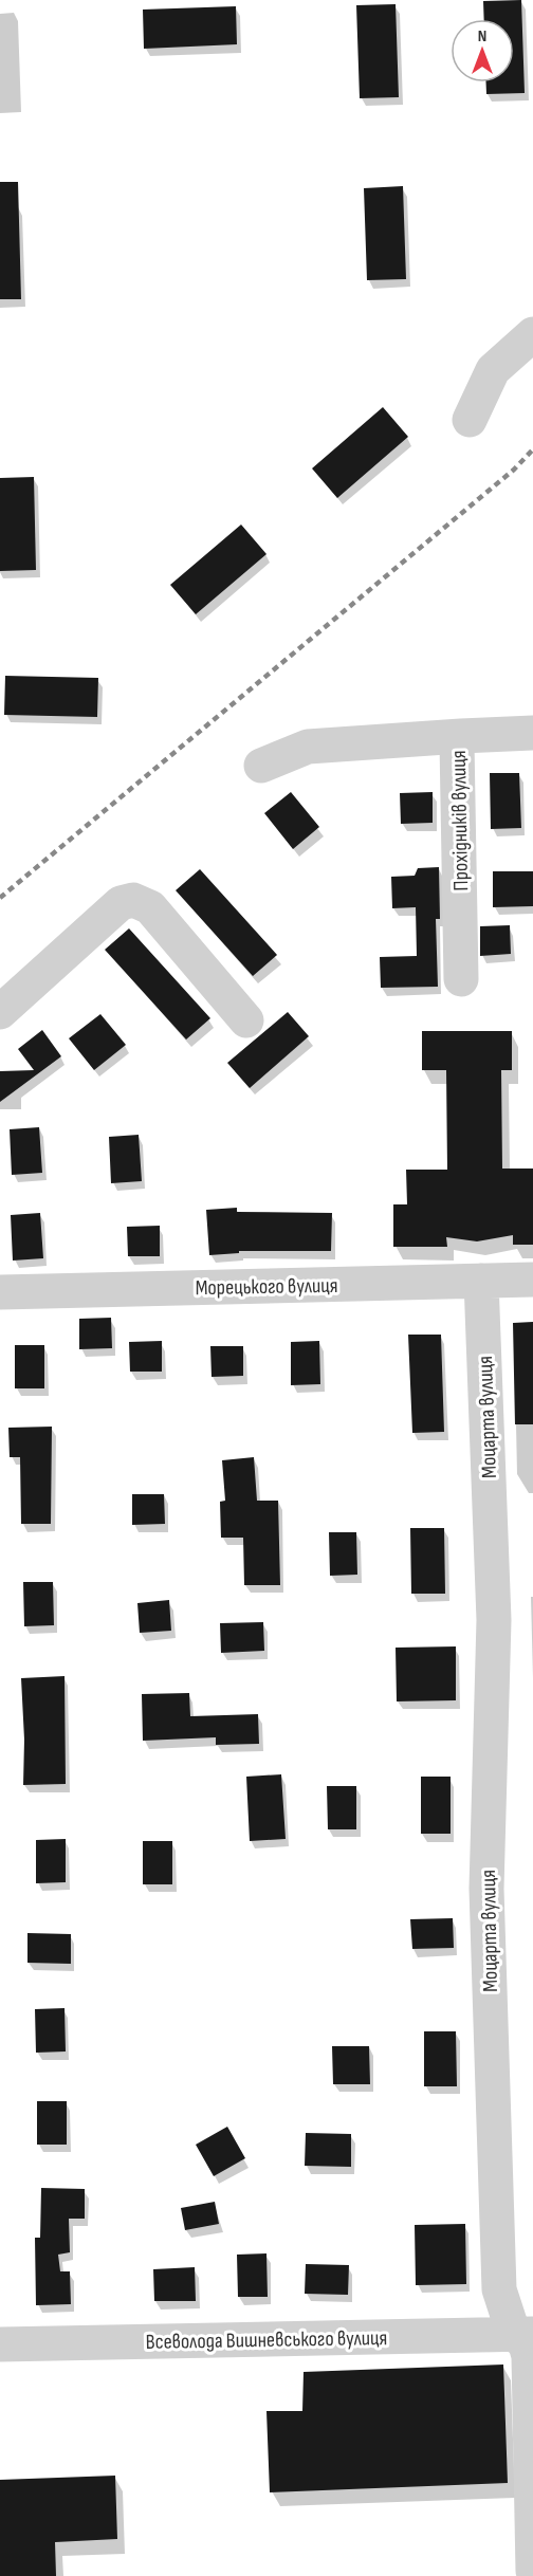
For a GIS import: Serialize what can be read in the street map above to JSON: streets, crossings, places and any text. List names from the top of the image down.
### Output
{
  "streets": {
    "street": [
      "Прохідників вулиця",
      "Морецького вулиця",
      "Моцарта вулиця",
      "Всеволода Вишневського вулиця"
    ]
  },
  "crossings": [
    ["Морецького вулиця", "Моцарта вулиця"],
    ["Моцарта вулиця", "Всеволода Вишневського вулиця"]
  ],
  "north": "top"
}
